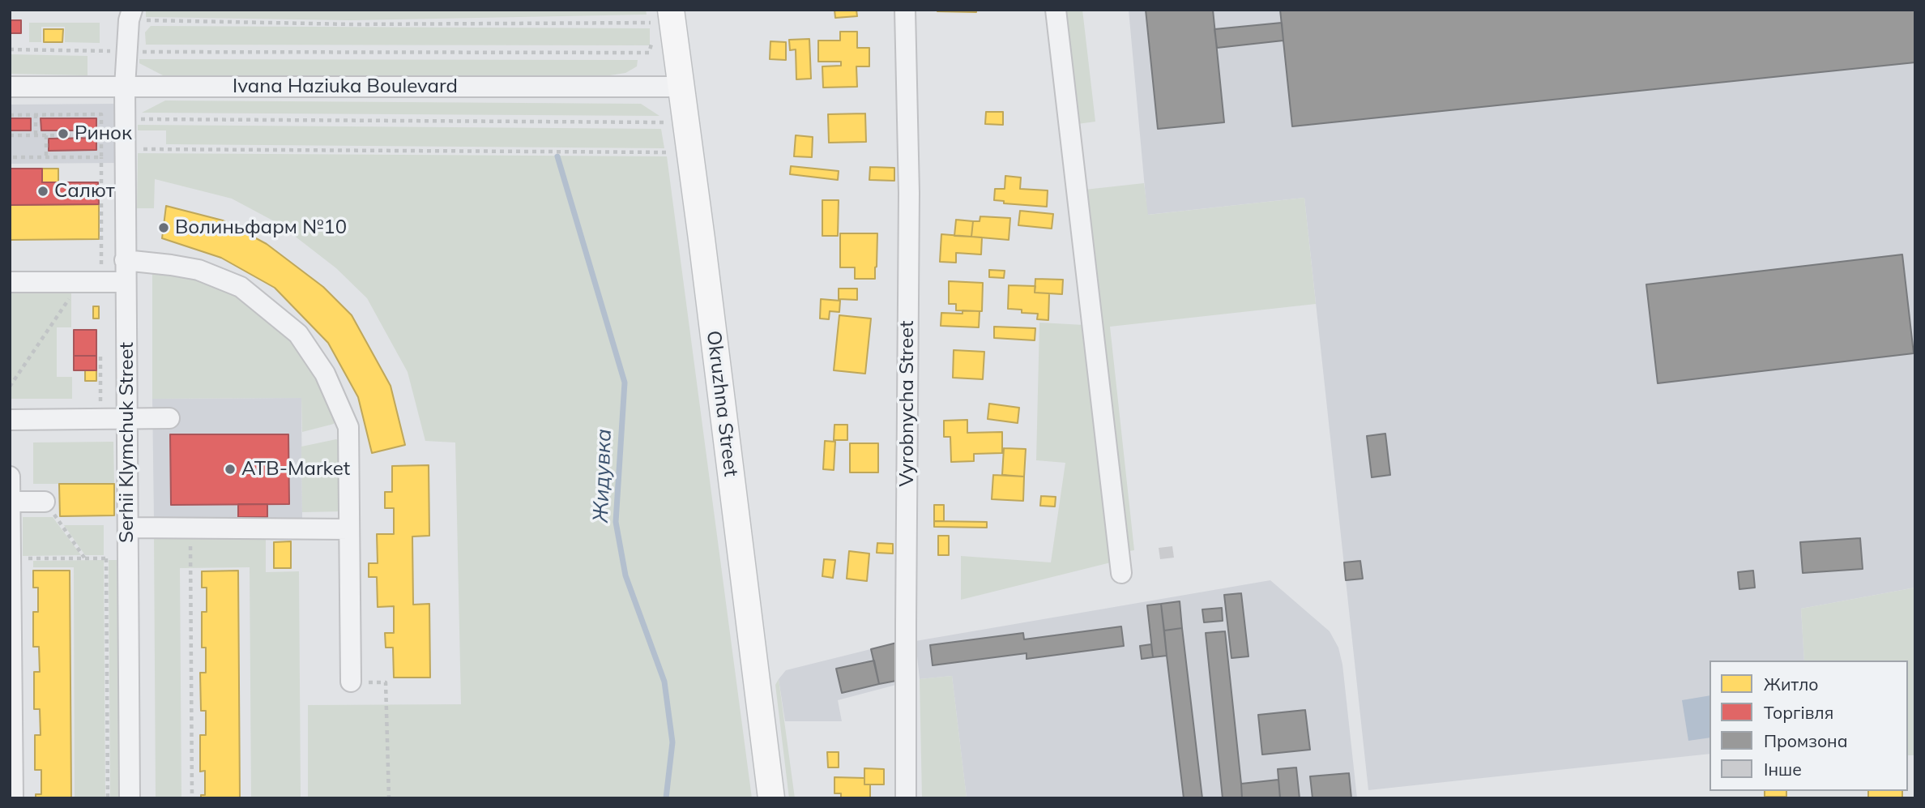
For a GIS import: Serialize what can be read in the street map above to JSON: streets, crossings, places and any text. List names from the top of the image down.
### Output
{
  "streets": {
    "main road": ["Okruzhna Street"],
    "street": ["Ivana Haziuka Boulevard", "Vyrobnycha Street", "Serhii Klymchuk Street"]
  },
  "crossings": [
    ["Ivana Haziuka Boulevard", "Okruzhna Street"],
    ["Ivana Haziuka Boulevard", "Serhii Klymchuk Street"]
  ],
  "water": ["Жидувка"],
  "places": [
    "Ринок",
    "Салют",
    "Волиньфарм №10",
    "ATB-Market"
  ],
  "legend": [
    "Житло",
    "Торгівля",
    "Промзона",
    "Інше"
  ]
}
